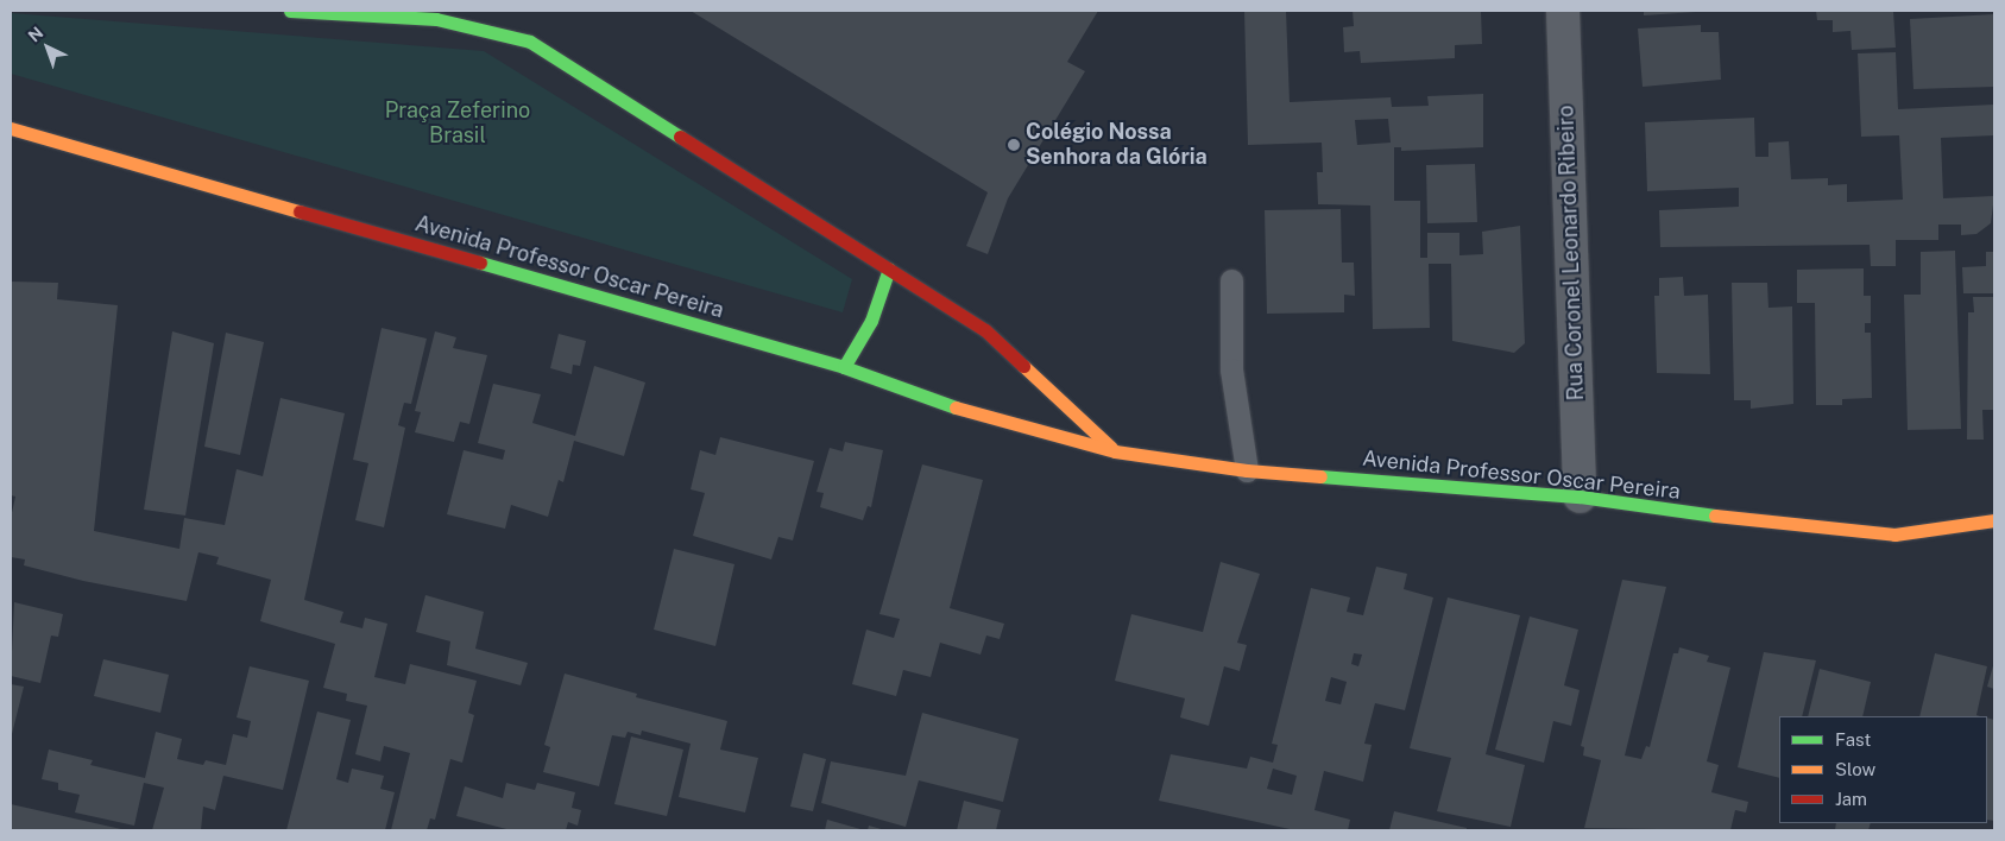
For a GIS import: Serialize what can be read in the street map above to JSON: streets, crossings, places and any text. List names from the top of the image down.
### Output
{
  "streets": {
    "main road": ["Avenida Professor Oscar Pereira"],
    "street": ["Rua Coronel Leonardo Ribeiro"]
  },
  "crossings": [
    ["Rua Coronel Leonardo Ribeiro", "Avenida Professor Oscar Pereira"]
  ],
  "parks": ["Praça Zeferino Brasil"],
  "places": ["Colégio Nossa Senhora da Glória"],
  "legend": ["Fast", "Slow", "Jam"],
  "north": "top left"
}
